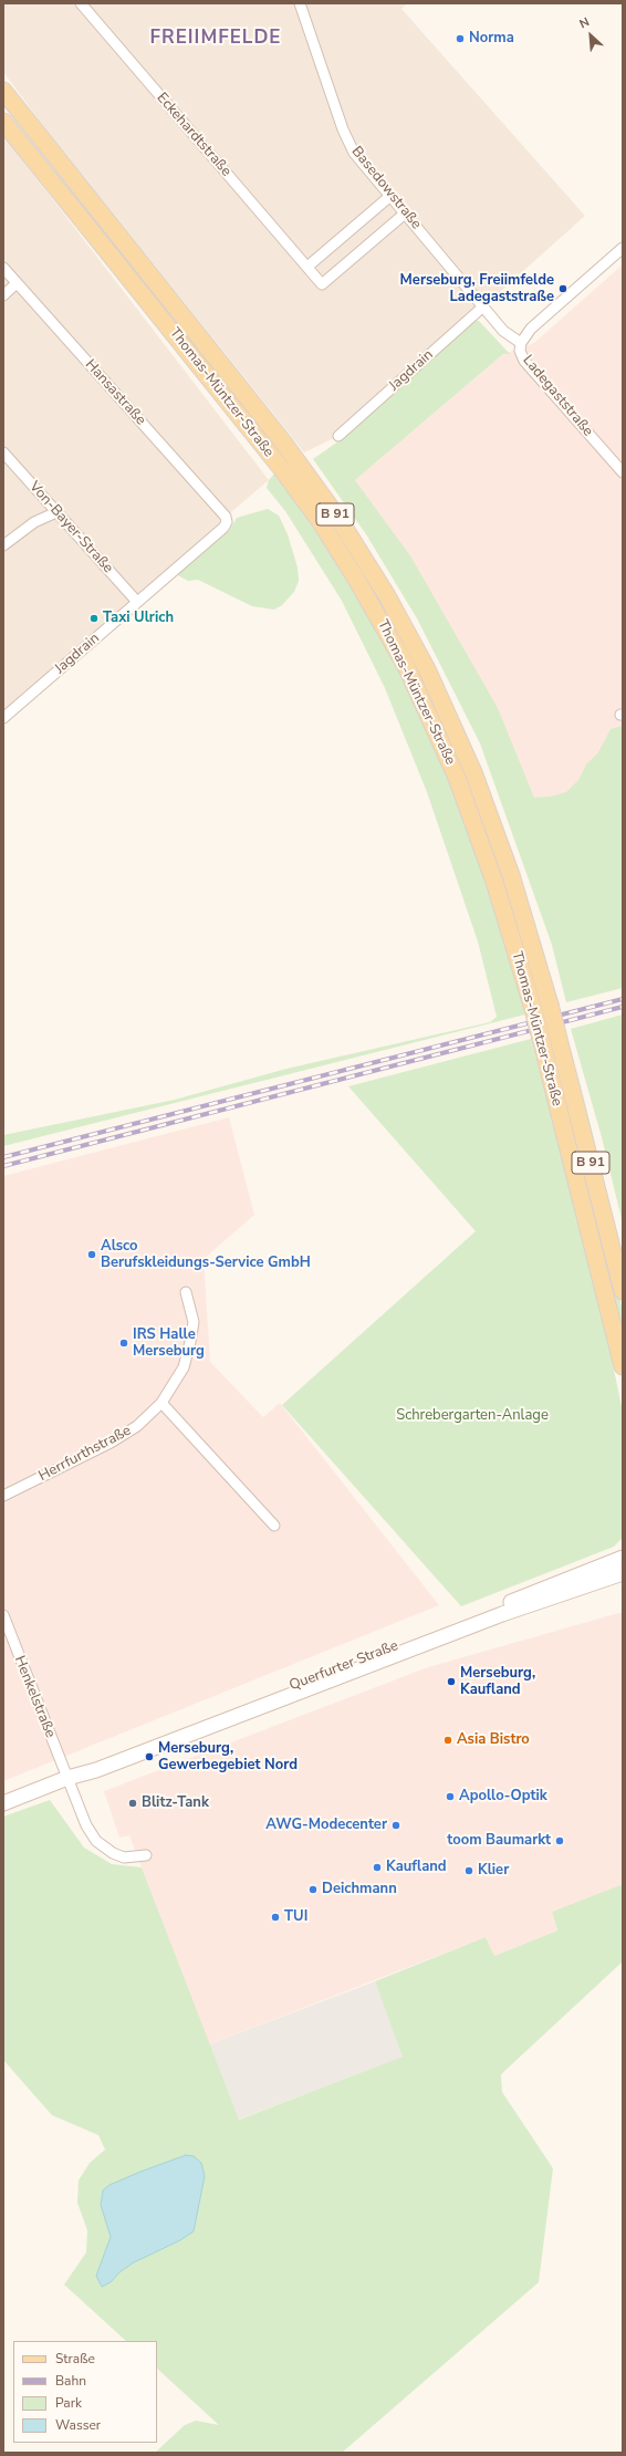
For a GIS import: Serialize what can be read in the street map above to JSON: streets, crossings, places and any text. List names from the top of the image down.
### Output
{
  "streets": {
    "main road": ["Thomas-Müntzer-Straße", "B 91", "Querfurter Straße"],
    "street": [
      "Eckehardtstraße",
      "Basedowstraße",
      "Jagdrain",
      "Hansastraße",
      "Ladegaststraße",
      "Von-Bayer-Straße",
      "Herrfurthstraße",
      "Henkelstraße"
    ]
  },
  "crossings": [
    ["Eckehardtstraße", "Basedowstraße"],
    ["Basedowstraße", "Jagdrain"],
    ["Basedowstraße", "Ladegaststraße"],
    ["Jagdrain", "Hansastraße"],
    ["Jagdrain", "Von-Bayer-Straße"],
    ["Querfurter Straße", "Henkelstraße"]
  ],
  "districts": ["FREIIMFELDE"],
  "parks": ["Schrebergarten-Anlage"],
  "places": [
    "Norma",
    "Merseburg, Freiimfelde Ladegaststraße",
    "Taxi Ulrich",
    "Alsco Berufskleidungs-Service GmbH",
    "IRS Halle Merseburg",
    "Merseburg, Kaufland",
    "Asia Bistro",
    "Merseburg, Gewerbegebiet Nord",
    "Apollo-Optik",
    "Blitz-Tank",
    "AWG-Modecenter",
    "toom Baumarkt",
    "Kaufland",
    "Klier",
    "Deichmann",
    "TUI"
  ],
  "legend": [
    "Straße",
    "Bahn",
    "Park",
    "Wasser"
  ],
  "north": "top left"
}
